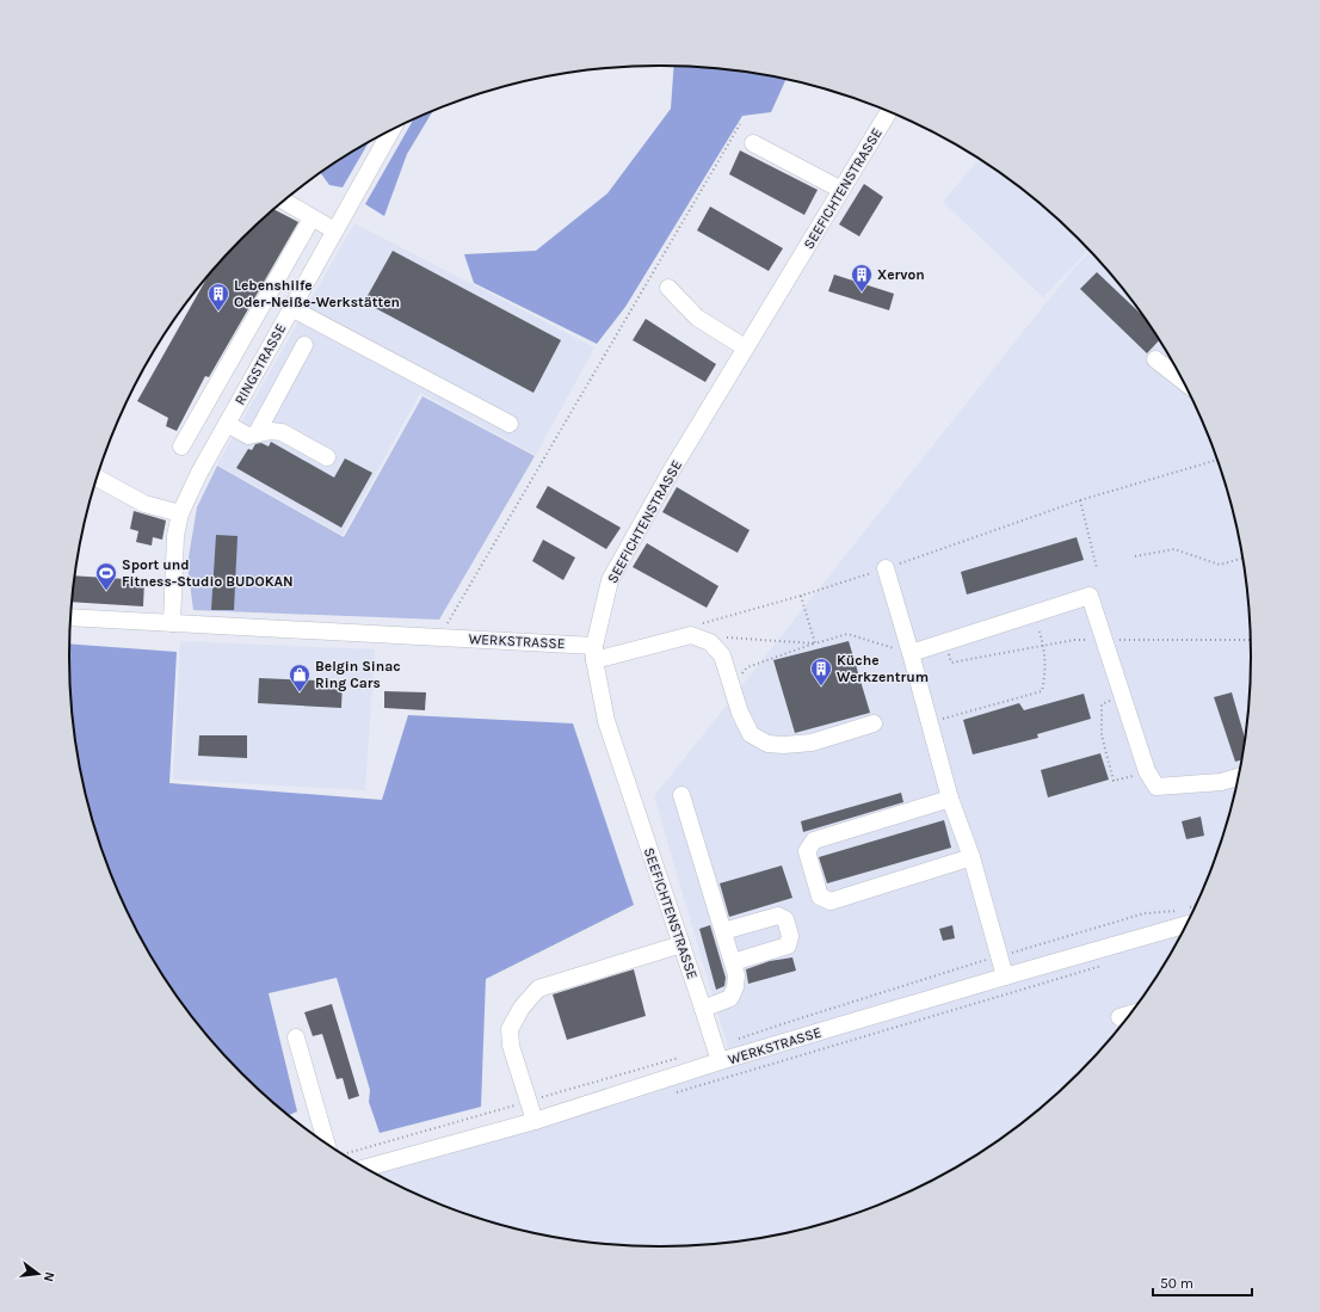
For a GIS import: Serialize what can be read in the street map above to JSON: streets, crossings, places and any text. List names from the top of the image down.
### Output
{
  "streets": {
    "street": ["SEEFICHTENSTRASSE", "RINGSTRASSE", "WERKSTRASSE"]
  },
  "crossings": [
    ["SEEFICHTENSTRASSE", "WERKSTRASSE"]
  ],
  "places": {
    "building": ["Xervon", "Lebenshilfe Oder-Neiße-Werkstätten", "Küche Werkzentrum"],
    "sports": ["Sport und Fitness-Studio BUDOKAN"],
    "shop": ["Belgin Sinac Ring Cars"]
  },
  "scale_bar": "50 m",
  "north": "right"
}
